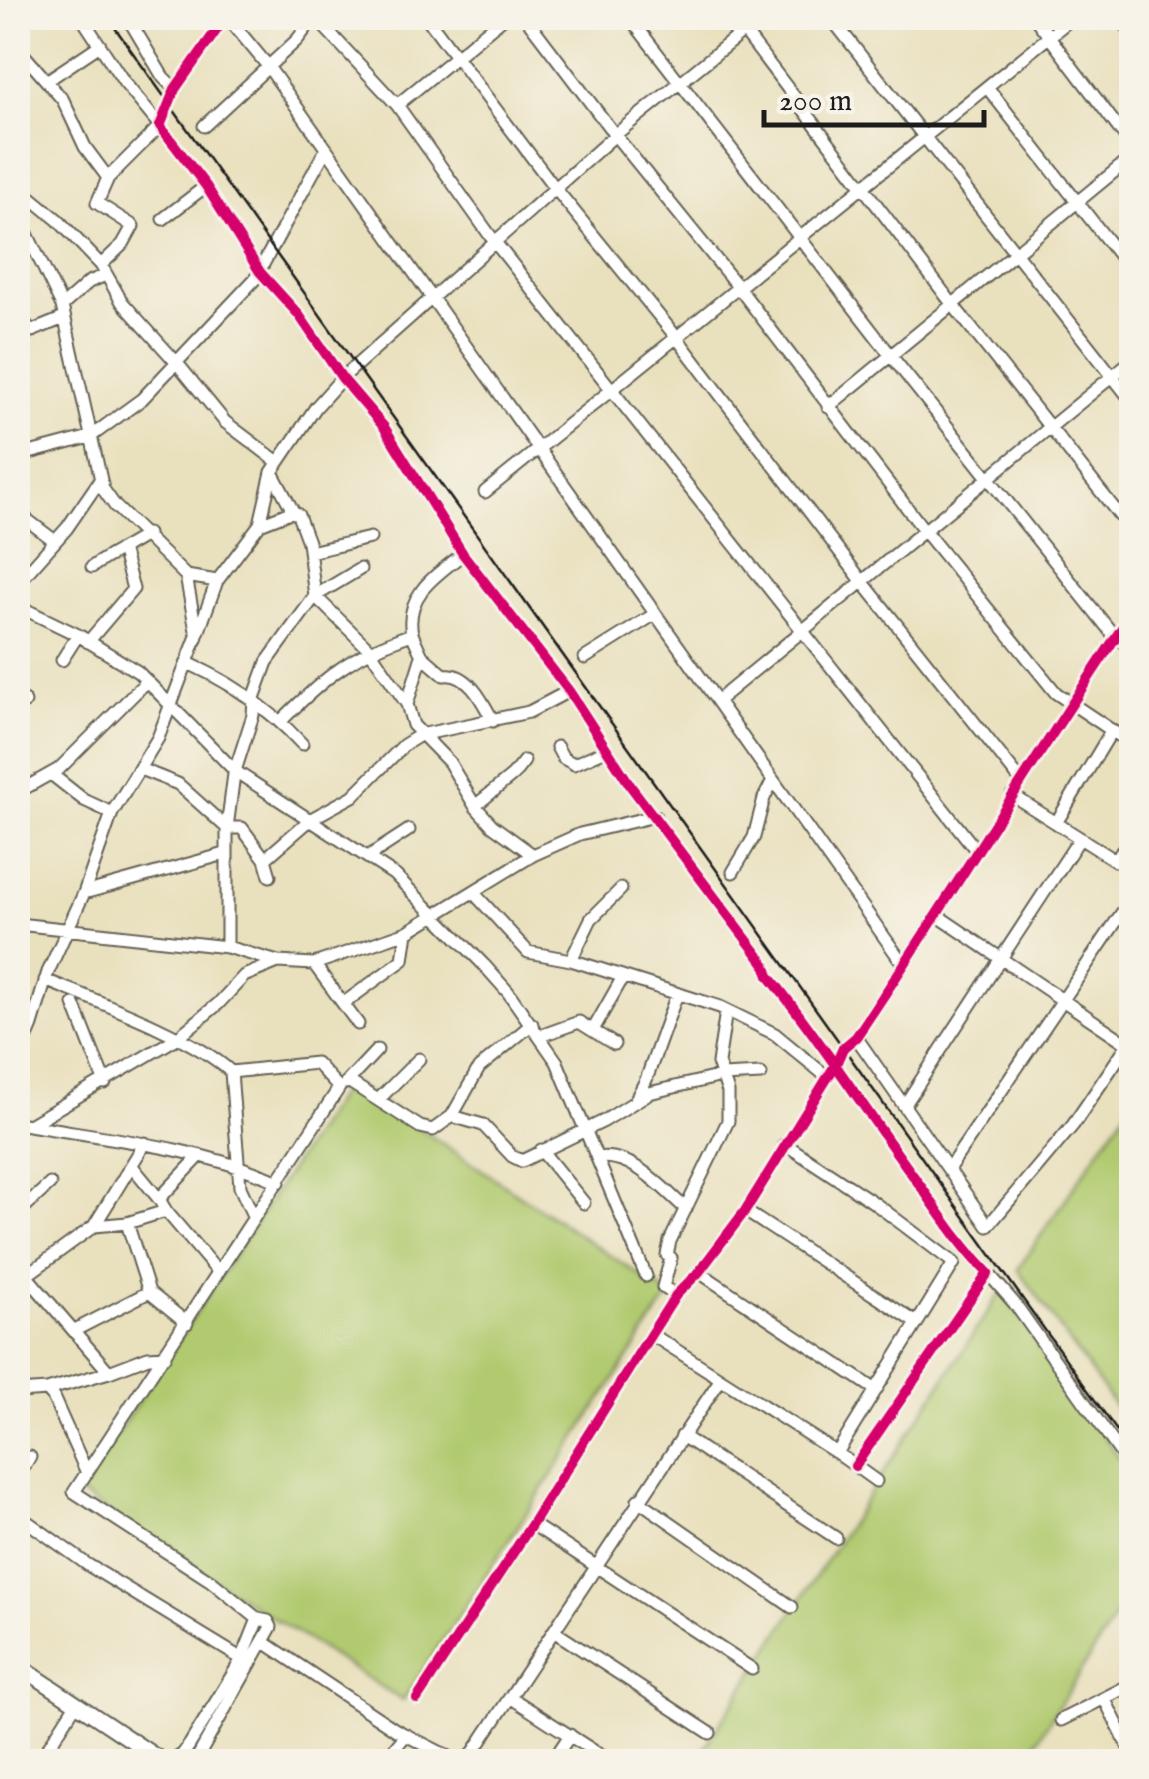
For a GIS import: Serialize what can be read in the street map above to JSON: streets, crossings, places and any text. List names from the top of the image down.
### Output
{
  "scale_bar": "200 m"
}
